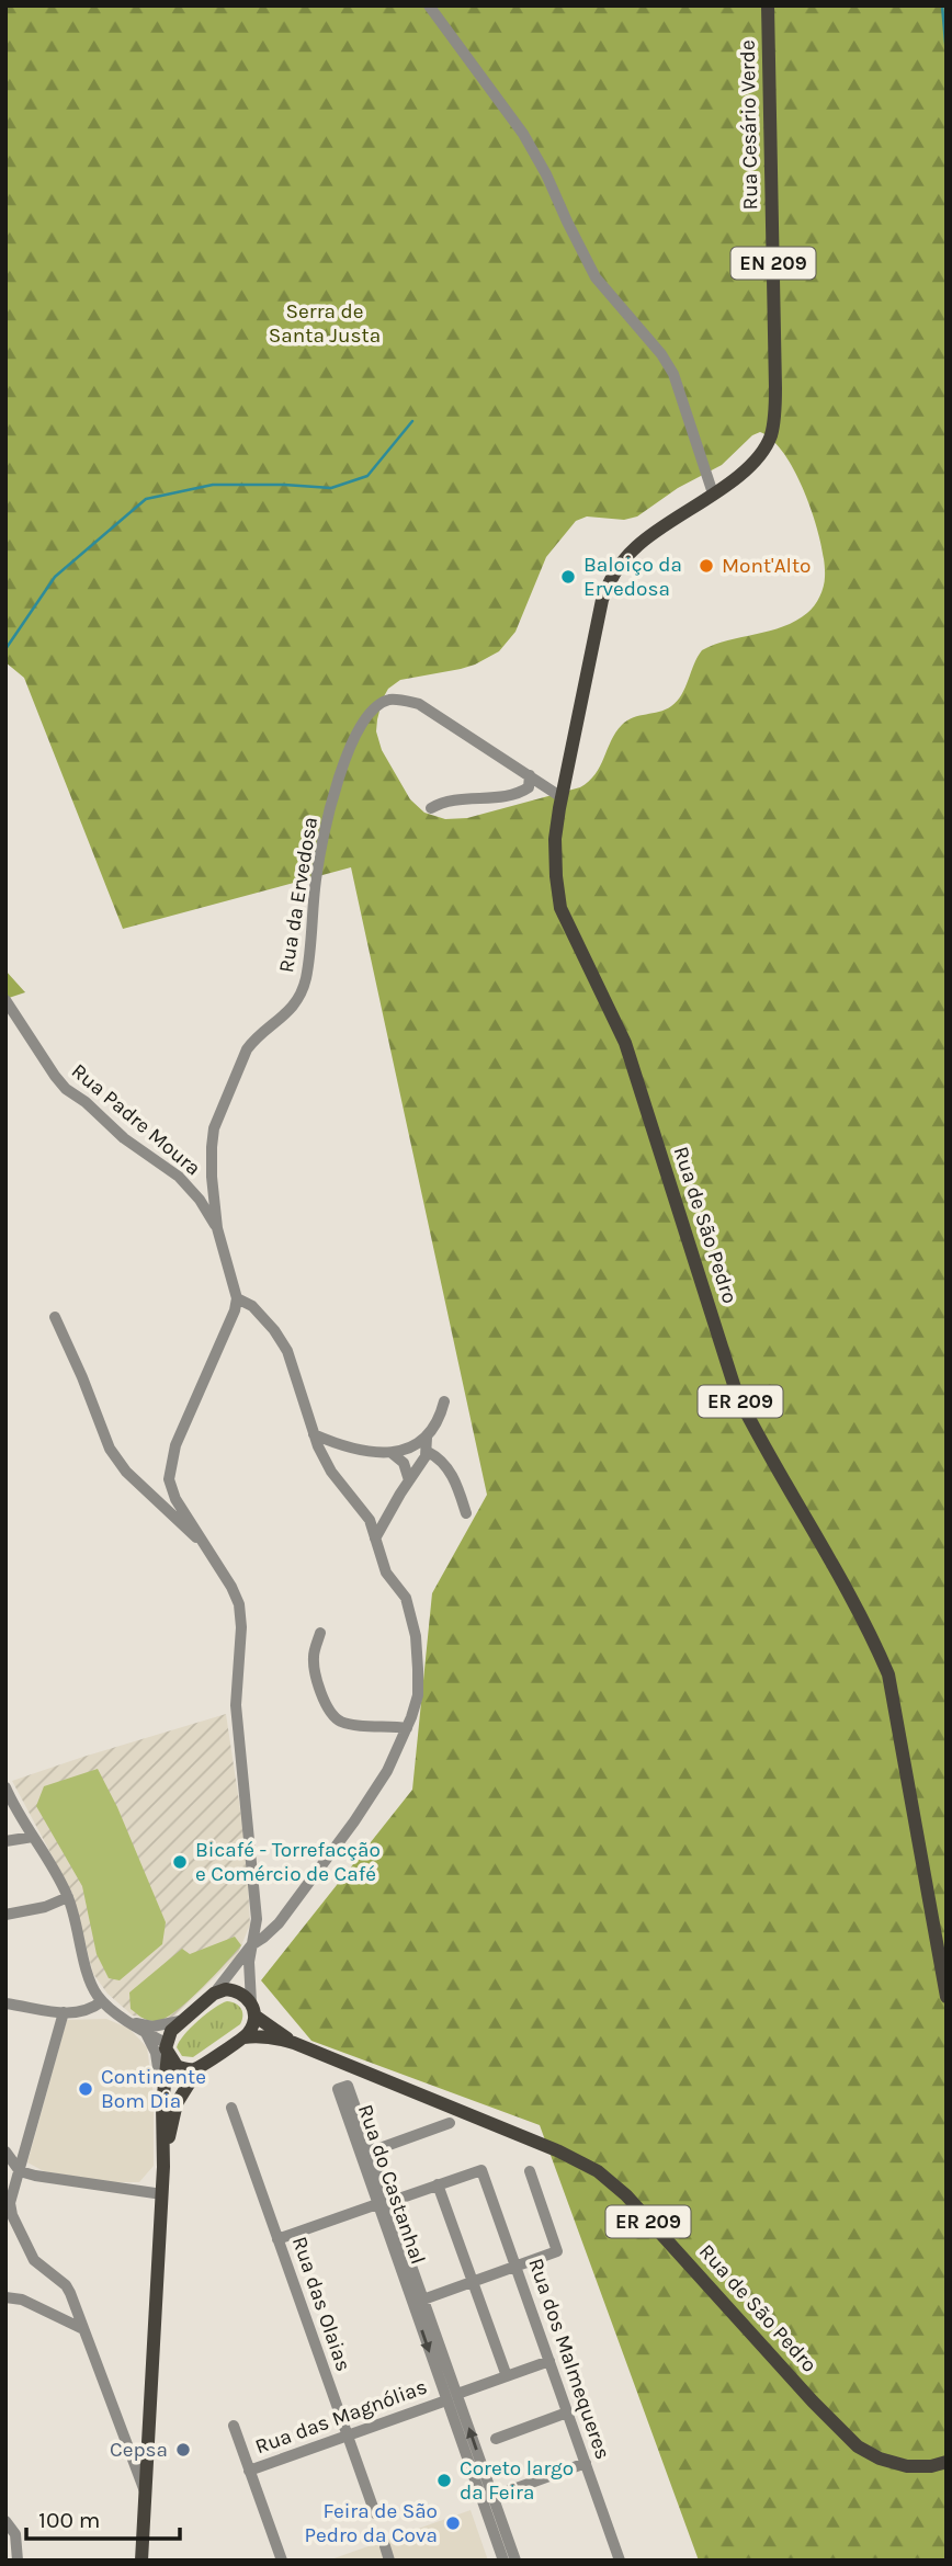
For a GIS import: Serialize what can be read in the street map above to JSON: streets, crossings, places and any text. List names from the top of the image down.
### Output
{
  "streets": {
    "main road": [
      "Rua Cesário Verde",
      "EN 209",
      "Rua de São Pedro",
      "ER 209"
    ],
    "street": [
      "Rua da Ervedosa",
      "Rua Padre Moura",
      "Rua do Castanhal",
      "Rua das Olaias",
      "Rua dos Malmequeres",
      "Rua das Magnólias"
    ]
  },
  "crossings": [
    ["Rua Cesário Verde", "Rua de São Pedro"],
    ["Rua da Ervedosa", "Rua Padre Moura"],
    ["Rua da Ervedosa", "Rua de São Pedro"],
    ["Rua de São Pedro", "ER 209"],
    ["Rua do Castanhal", "Rua das Magnólias"],
    ["Rua das Olaias", "Rua das Magnólias"]
  ],
  "parks": ["Serra de Santa Justa"],
  "places": [
    "Mont'Alto",
    "Baloiço da Ervedosa",
    "Bicafé - Torrefacção e Comércio de Café",
    "Continente Bom Dia",
    "Cepsa",
    "Coreto largo da Feira",
    "Feira de São Pedro da Cova"
  ],
  "scale_bar": "100 m"
}
